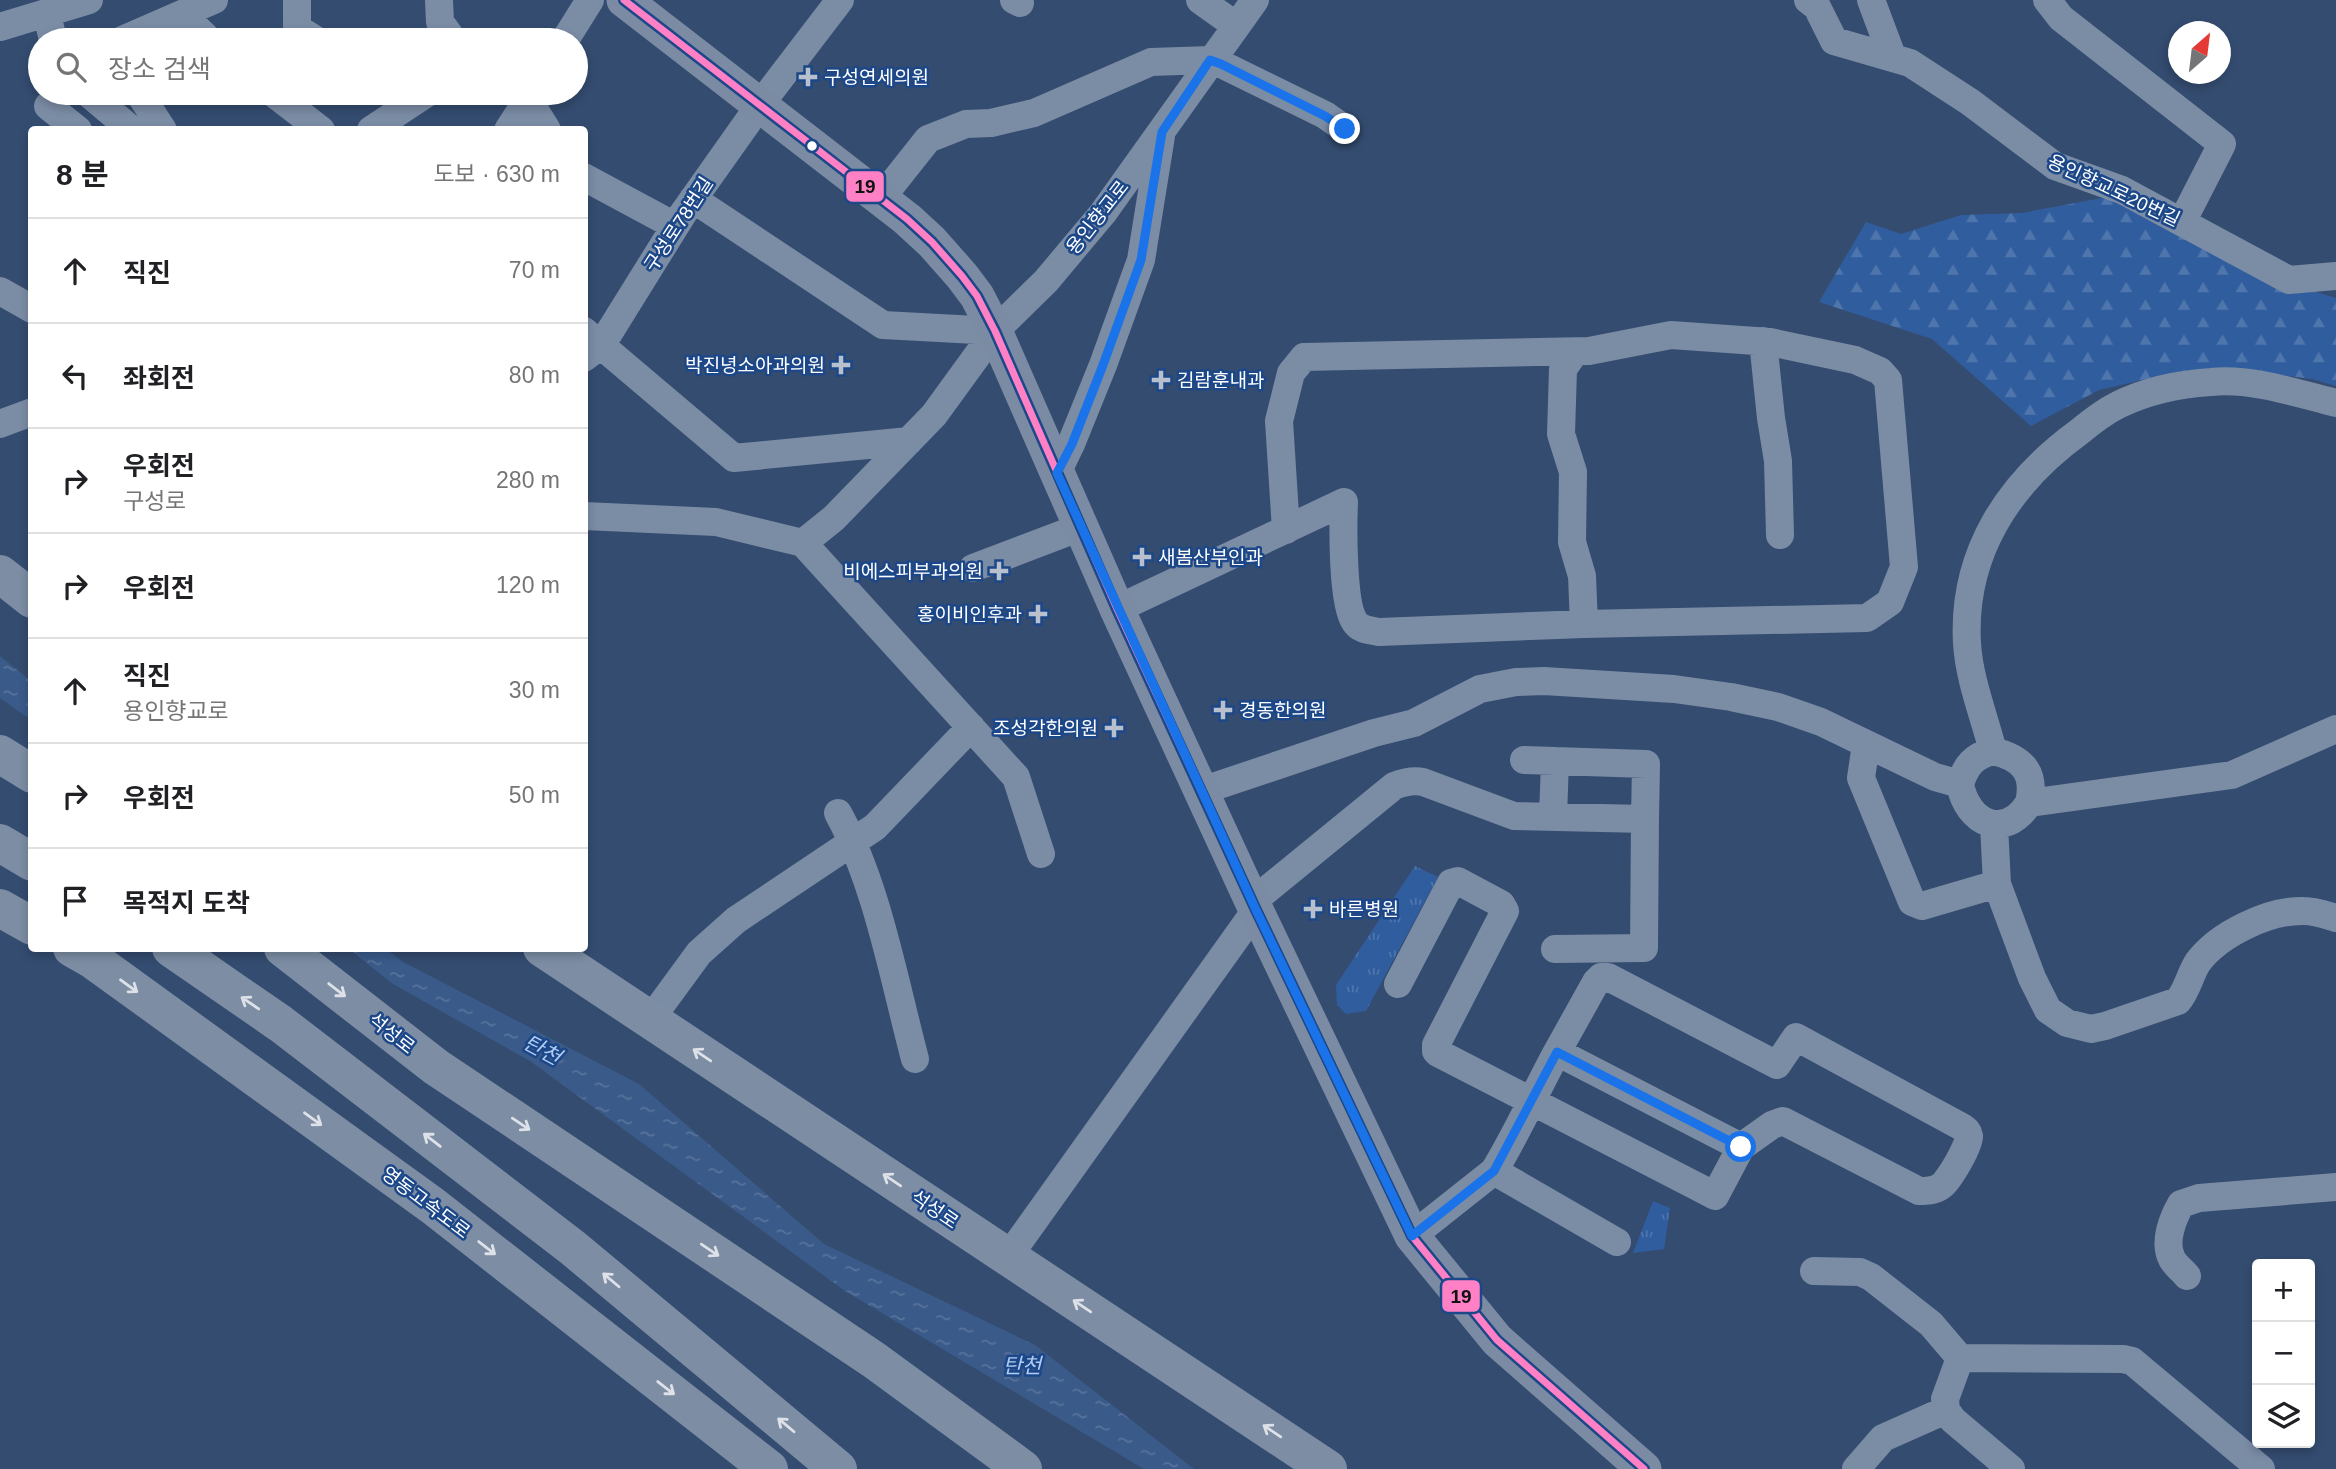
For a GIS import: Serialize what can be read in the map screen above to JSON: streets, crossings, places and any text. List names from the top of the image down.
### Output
{
  "streets": {
    "highway": ["석성로", "영동고속도로"],
    "street": ["용인향교로20번길", "용인향교로", "구성로78번길"]
  },
  "water": ["탄천"],
  "places": {
    "health": [
      "구성연세의원",
      "박진녕소아과의원",
      "김람훈내과",
      "새봄산부인과",
      "비에스피부과의원",
      "홍이비인후과",
      "경동한의원",
      "조성각한의원",
      "바른병원"
    ]
  },
  "lines": ["transit line 19"],
  "north": "top right",
  "page": {
    "search": "장소 검색",
    "heading": ["8 분", "도보 · 630 m"],
    "list": [
      ["직진", "70 m"],
      ["좌회전", "80 m"],
      ["우회전", "구성로", "280 m"],
      ["우회전", "120 m"],
      ["직진", "용인향교로", "30 m"],
      ["우회전", "50 m"],
      "목적지 도착"
    ],
    "map_buttons": ["+", "−"]
  }
}
